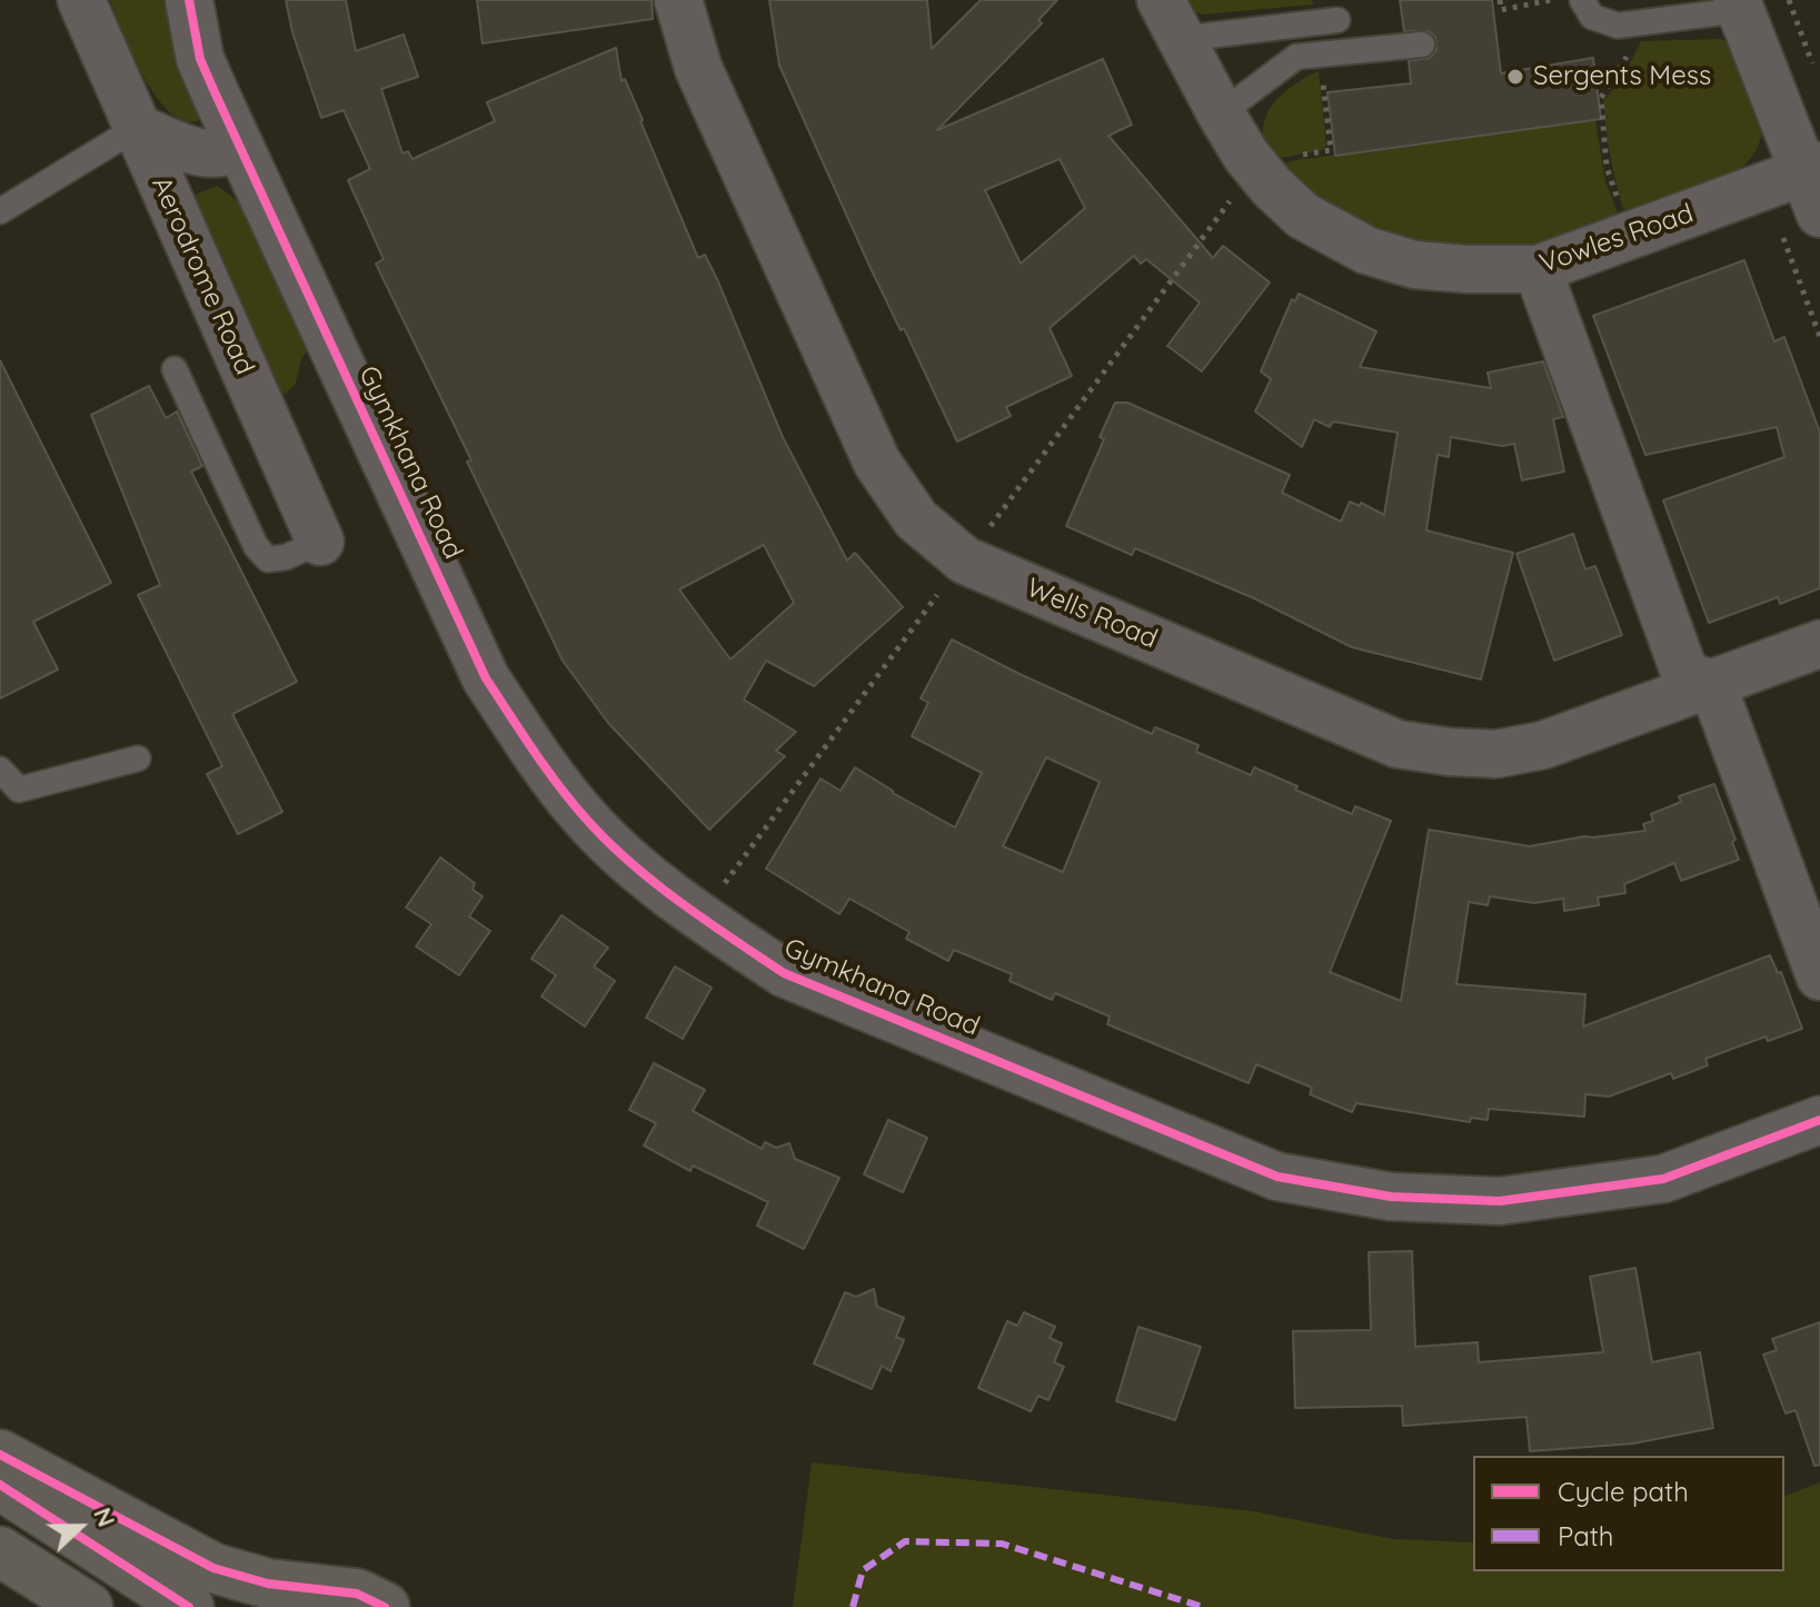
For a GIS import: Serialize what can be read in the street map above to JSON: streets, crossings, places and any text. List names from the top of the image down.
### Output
{
  "streets": {
    "street": [
      "Vowles Road",
      "Aerodrome Road",
      "Gymkhana Road",
      "Wells Road"
    ]
  },
  "places": ["Sergents Mess"],
  "legend": ["Cycle path", "Path"],
  "north": "right"
}
